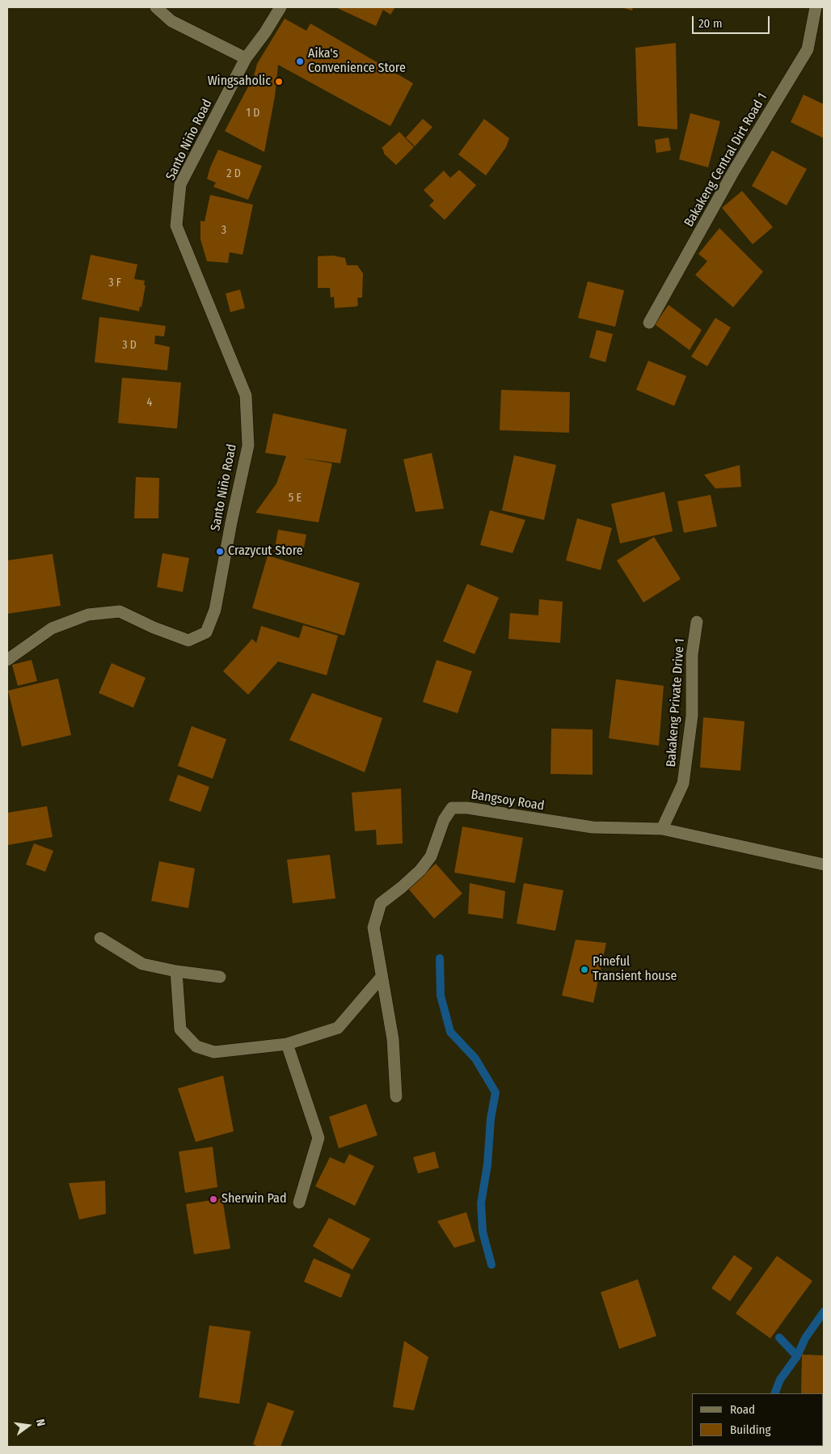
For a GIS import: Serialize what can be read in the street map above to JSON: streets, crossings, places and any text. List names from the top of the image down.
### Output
{
  "streets": {
    "street": [
      "Santo Niño Road",
      "Bakakeng Central Dirt Road 1",
      "Bakakeng Private Drive 1",
      "Bangsoy Road"
    ]
  },
  "crossings": [
    ["Bakakeng Private Drive 1", "Bangsoy Road"]
  ],
  "places": [
    "Aika's Convenience Store",
    "Wingsaholic",
    "Crazycut Store",
    "Pineful Transient house",
    "Sherwin Pad"
  ],
  "house_numbers": [
    "1 D",
    "2 D",
    "3",
    "3 F",
    "3 D",
    "4",
    "5 E"
  ],
  "legend": ["Road", "Building"],
  "scale_bar": "20 m",
  "north": "right"
}
